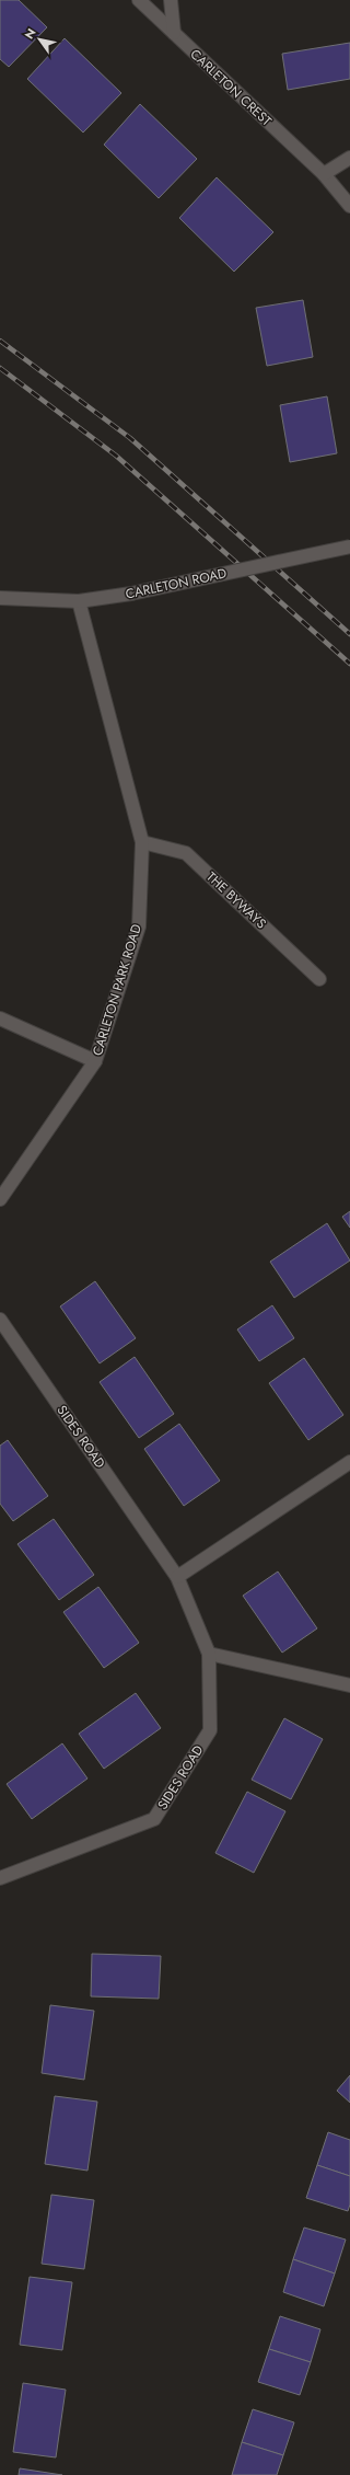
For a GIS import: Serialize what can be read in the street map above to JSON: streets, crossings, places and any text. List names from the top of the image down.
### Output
{
  "streets": {
    "street": [
      "CARLETON CREST",
      "CARLETON ROAD",
      "THE BYWAYS",
      "CARLETON PARK ROAD",
      "SIDES ROAD"
    ]
  },
  "crossings": [
    ["CARLETON ROAD", "CARLETON PARK ROAD"],
    ["THE BYWAYS", "CARLETON PARK ROAD"]
  ],
  "north": "top left"
}
